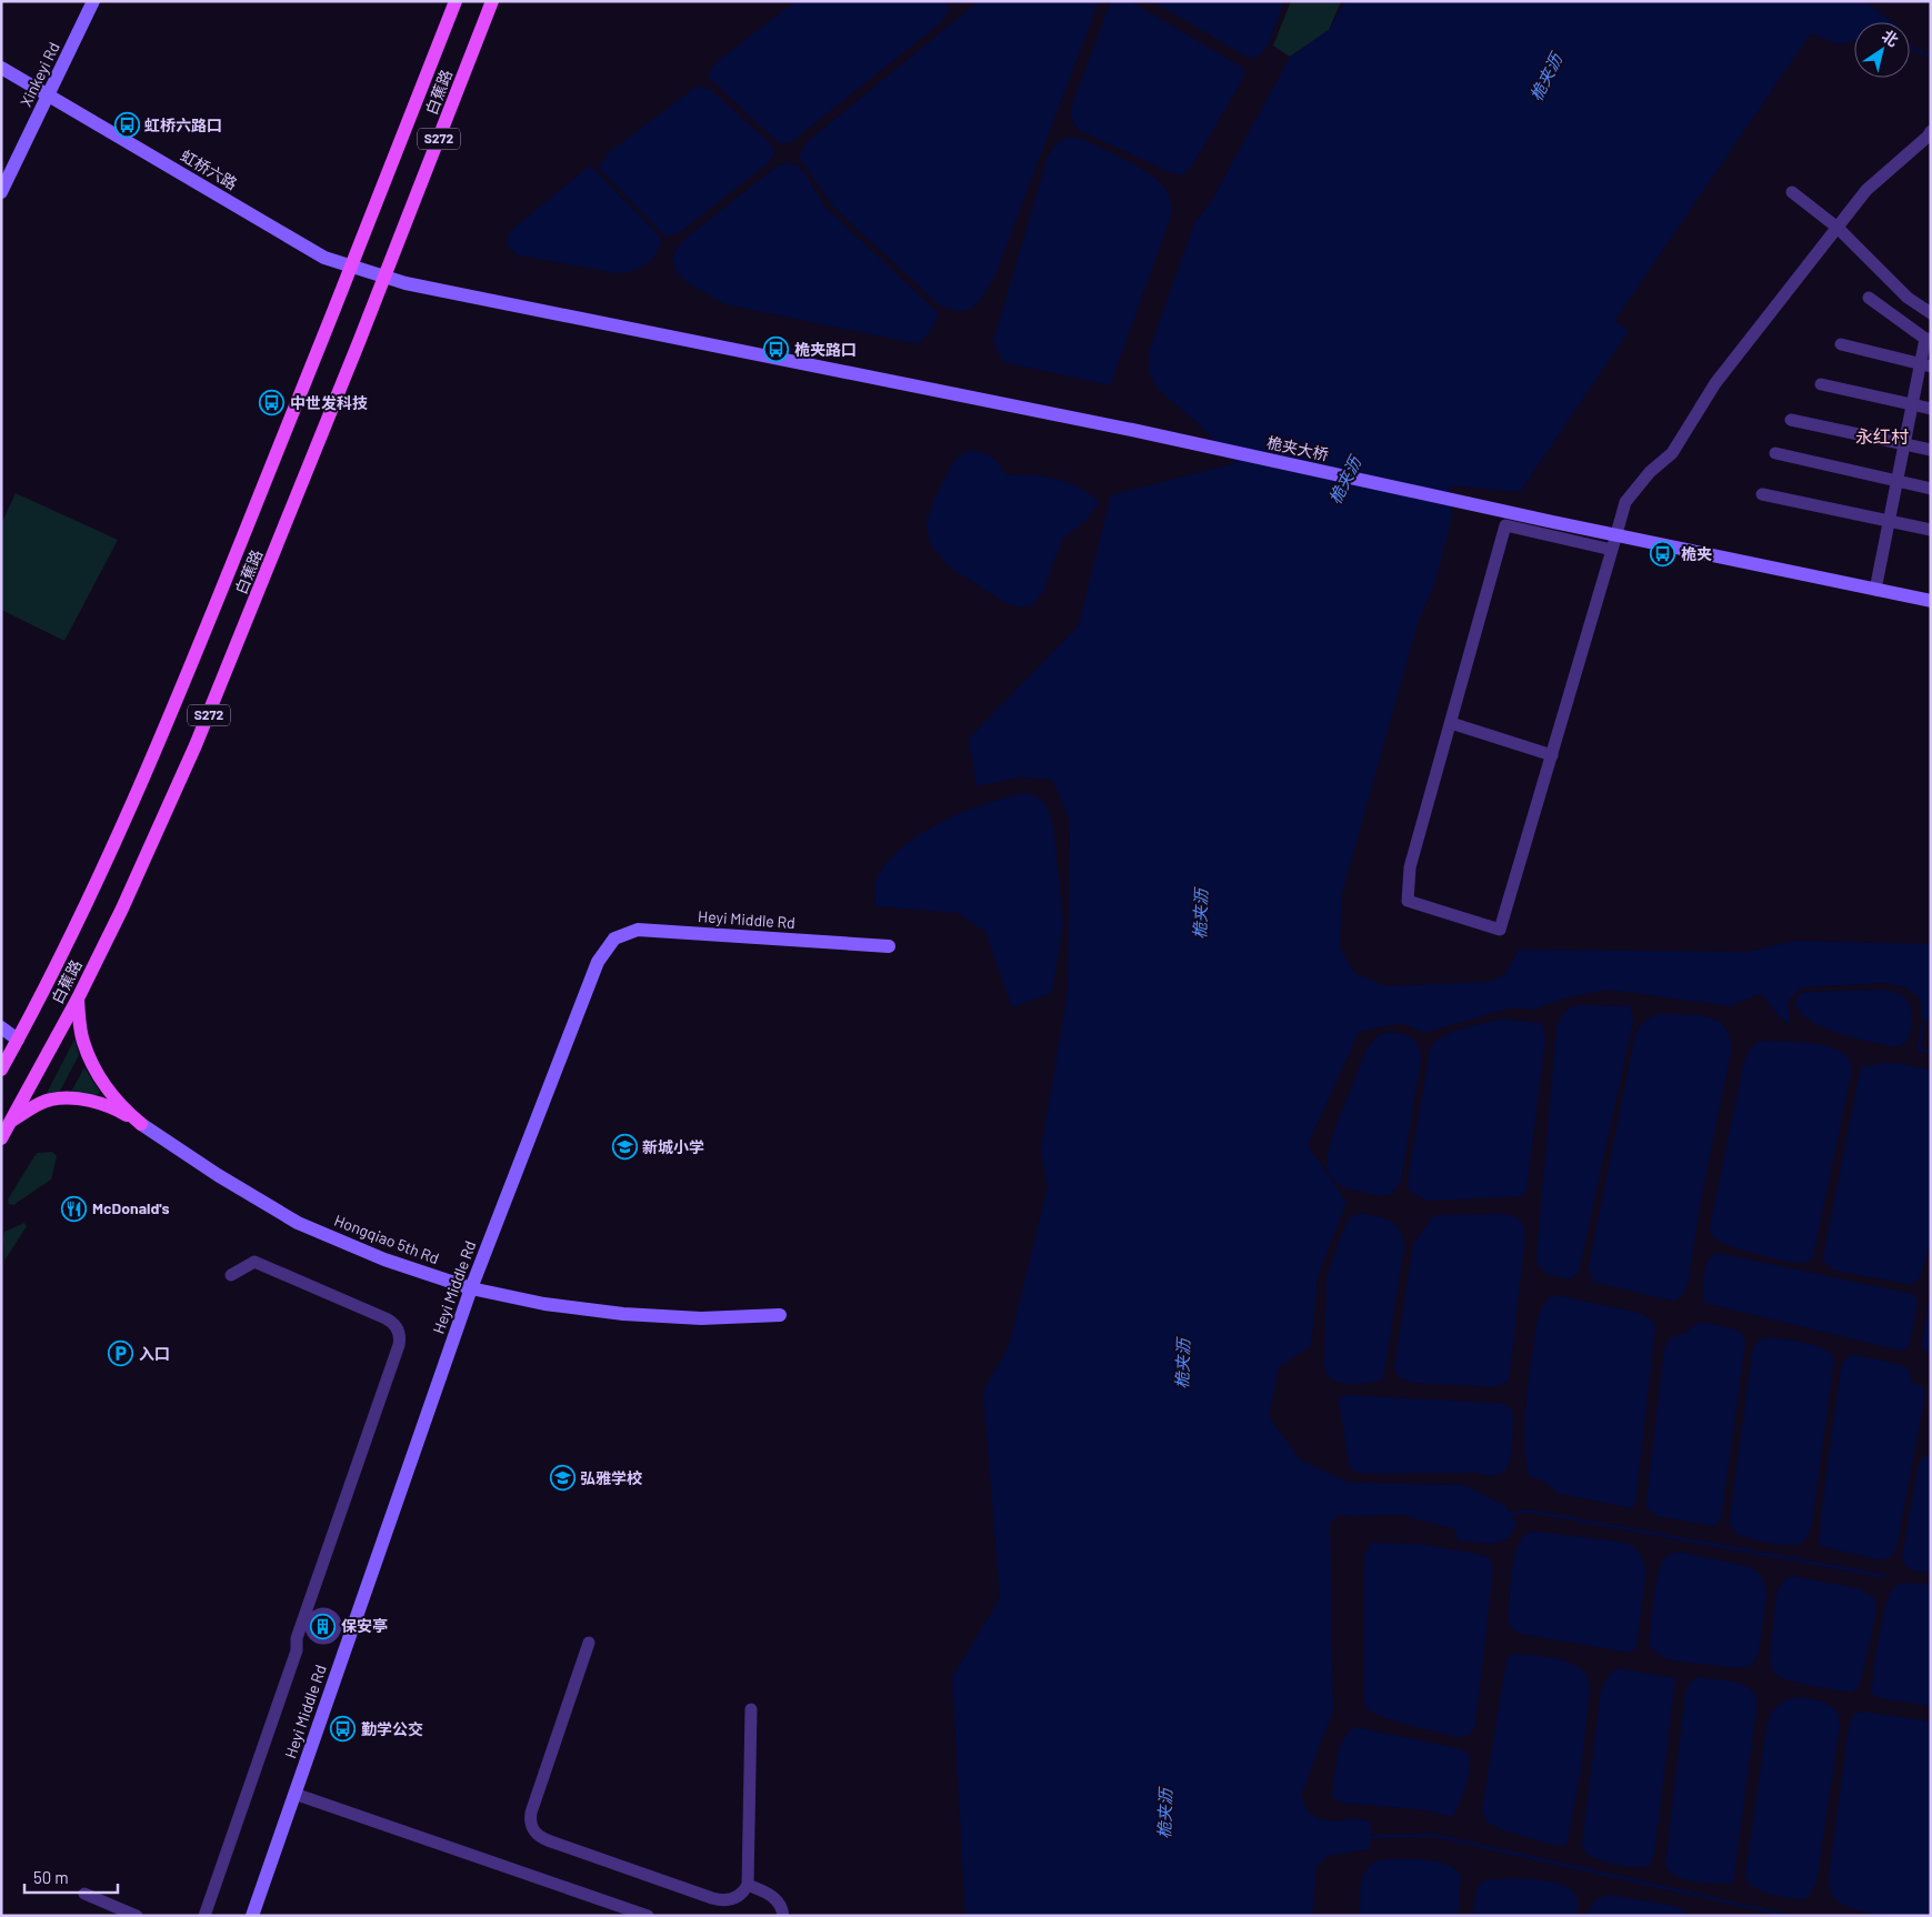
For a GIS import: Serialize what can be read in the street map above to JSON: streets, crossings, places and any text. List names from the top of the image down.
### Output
{
  "streets": {
    "main road": ["白蕉路", "S272"],
    "street": [
      "Xinkeyi Rd",
      "虹桥六路",
      "桅夹大桥",
      "Heyi Middle Rd",
      "Hongqiao 5th Rd"
    ]
  },
  "crossings": [
    ["Xinkeyi Rd", "虹桥六路"],
    ["白蕉路", "虹桥六路"],
    ["虹桥六路", "桅夹大桥"],
    ["Heyi Middle Rd", "Hongqiao 5th Rd"]
  ],
  "districts": ["永红村"],
  "water": ["桅夹沥"],
  "places": {
    "bus stop": [
      "虹桥六路口",
      "桅夹路口",
      "中世发科技",
      "桅夹",
      "勤学公交"
    ],
    "school or university": ["新城小学", "弘雅学校"],
    "restaurant": ["McDonald's"],
    "parking": ["入口"],
    "building": ["保安亭"]
  },
  "scale_bar": "50 m",
  "north": "top right"
}
